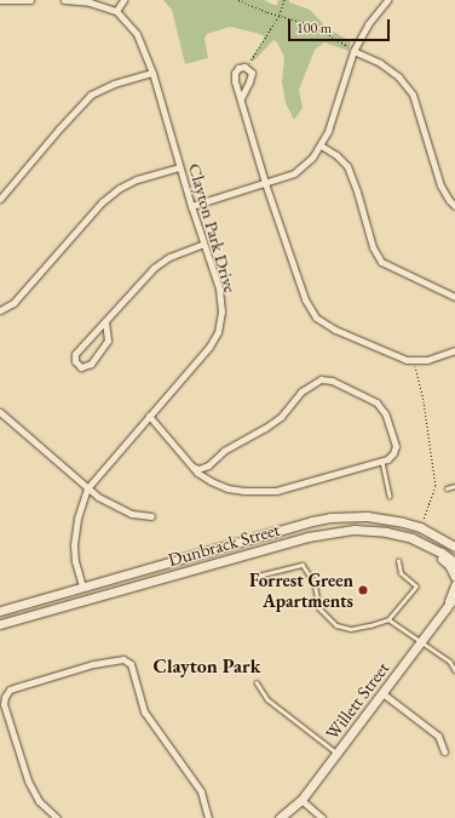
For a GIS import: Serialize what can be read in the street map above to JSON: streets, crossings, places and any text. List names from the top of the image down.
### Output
{
  "streets": {
    "main road": ["Dunbrack Street", "Willett Street"],
    "street": ["Clayton Park Drive"]
  },
  "crossings": [
    ["Clayton Park Drive", "Dunbrack Street"]
  ],
  "districts": ["Clayton Park"],
  "places": ["Forrest Green Apartments"],
  "scale_bar": "100 m"
}
